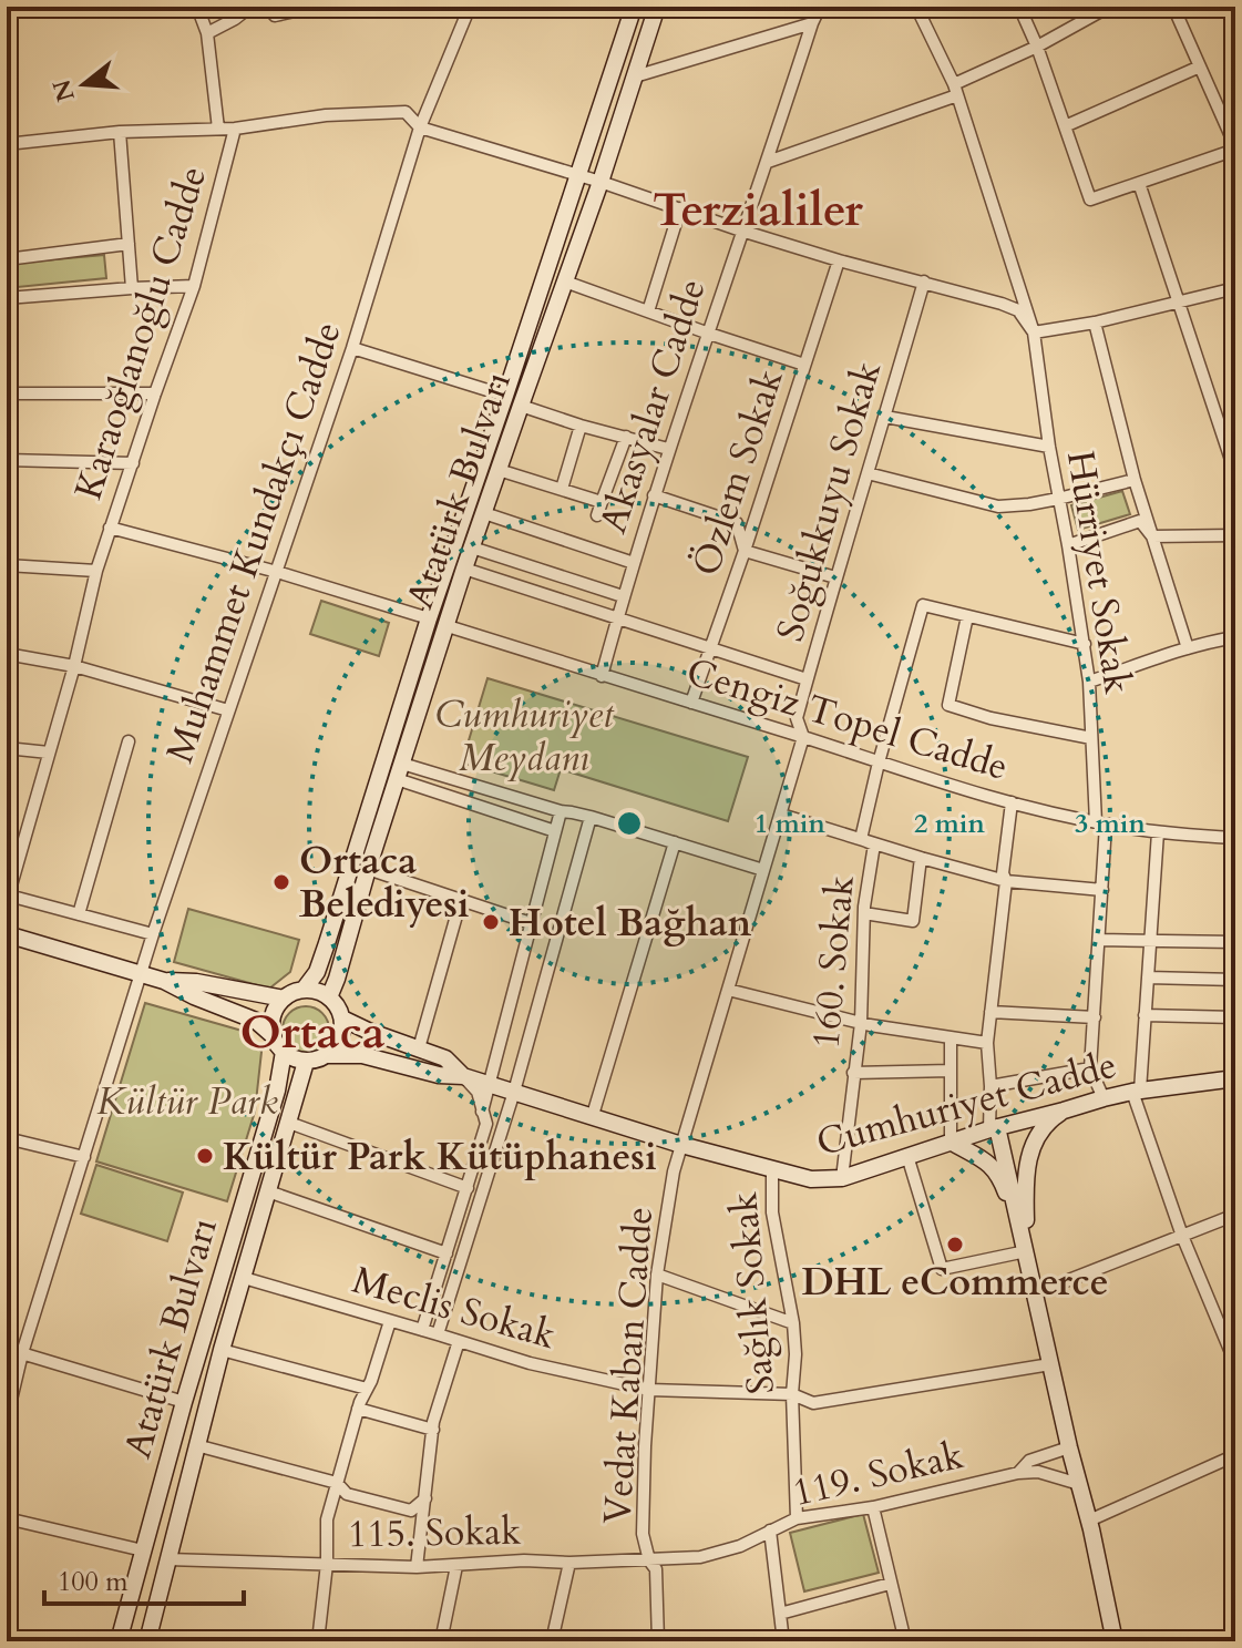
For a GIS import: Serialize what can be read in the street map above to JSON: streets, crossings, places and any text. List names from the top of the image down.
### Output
{
  "streets": {
    "main road": ["Atatürk Bulvarı", "Cumhuriyet Cadde"],
    "street": [
      "Karaoğlanoğlu Cadde",
      "Akasyalar Cadde",
      "Özlem Sokak",
      "Soğukkuyu Sokak",
      "Muhammet Kundakçı Cadde",
      "Hürriyet Sokak",
      "Cengiz Topel Cadde",
      "160. Sokak",
      "Sağlık Sokak",
      "Meclis Sokak",
      "Vedat Kaban Cadde",
      "119. Sokak",
      "115. Sokak"
    ]
  },
  "crossings": [
    ["Karaoğlanoğlu Cadde", "Akasyalar Cadde"],
    ["Karaoğlanoğlu Cadde", "Özlem Sokak"],
    ["Karaoğlanoğlu Cadde", "Atatürk Bulvarı"],
    ["Karaoğlanoğlu Cadde", "Soğukkuyu Sokak"],
    ["Karaoğlanoğlu Cadde", "Muhammet Kundakçı Cadde"],
    ["Karaoğlanoğlu Cadde", "Hürriyet Sokak"],
    ["Akasyalar Cadde", "Cengiz Topel Cadde"],
    ["Özlem Sokak", "Cengiz Topel Cadde"],
    ["Atatürk Bulvarı", "Cengiz Topel Cadde"],
    ["Atatürk Bulvarı", "Cumhuriyet Cadde"],
    ["Atatürk Bulvarı", "Meclis Sokak"],
    ["Atatürk Bulvarı", "115. Sokak"],
    ["Soğukkuyu Sokak", "Cengiz Topel Cadde"],
    ["Soğukkuyu Sokak", "Vedat Kaban Cadde"],
    ["Hürriyet Sokak", "Cengiz Topel Cadde"],
    ["Cengiz Topel Cadde", "160. Sokak"],
    ["160. Sokak", "Cumhuriyet Cadde"],
    ["Cumhuriyet Cadde", "Sağlık Sokak"],
    ["Cumhuriyet Cadde", "Vedat Kaban Cadde"],
    ["Sağlık Sokak", "Meclis Sokak"],
    ["Sağlık Sokak", "119. Sokak"],
    ["Meclis Sokak", "Vedat Kaban Cadde"],
    ["Vedat Kaban Cadde", "119. Sokak"],
    ["Vedat Kaban Cadde", "115. Sokak"],
    ["119. Sokak", "115. Sokak"]
  ],
  "districts": ["Terzialiler", "Ortaca"],
  "parks": ["Cumhuriyet Meydanı", "Kültür Park"],
  "places": [
    "Ortaca Belediyesi",
    "Hotel Bağhan",
    "Kültür Park Kütüphanesi",
    "DHL eCommerce"
  ],
  "scale_bar": "100 m",
  "north": "left",
  "rings": ["1 min", "2 min", "3 min"]
}
